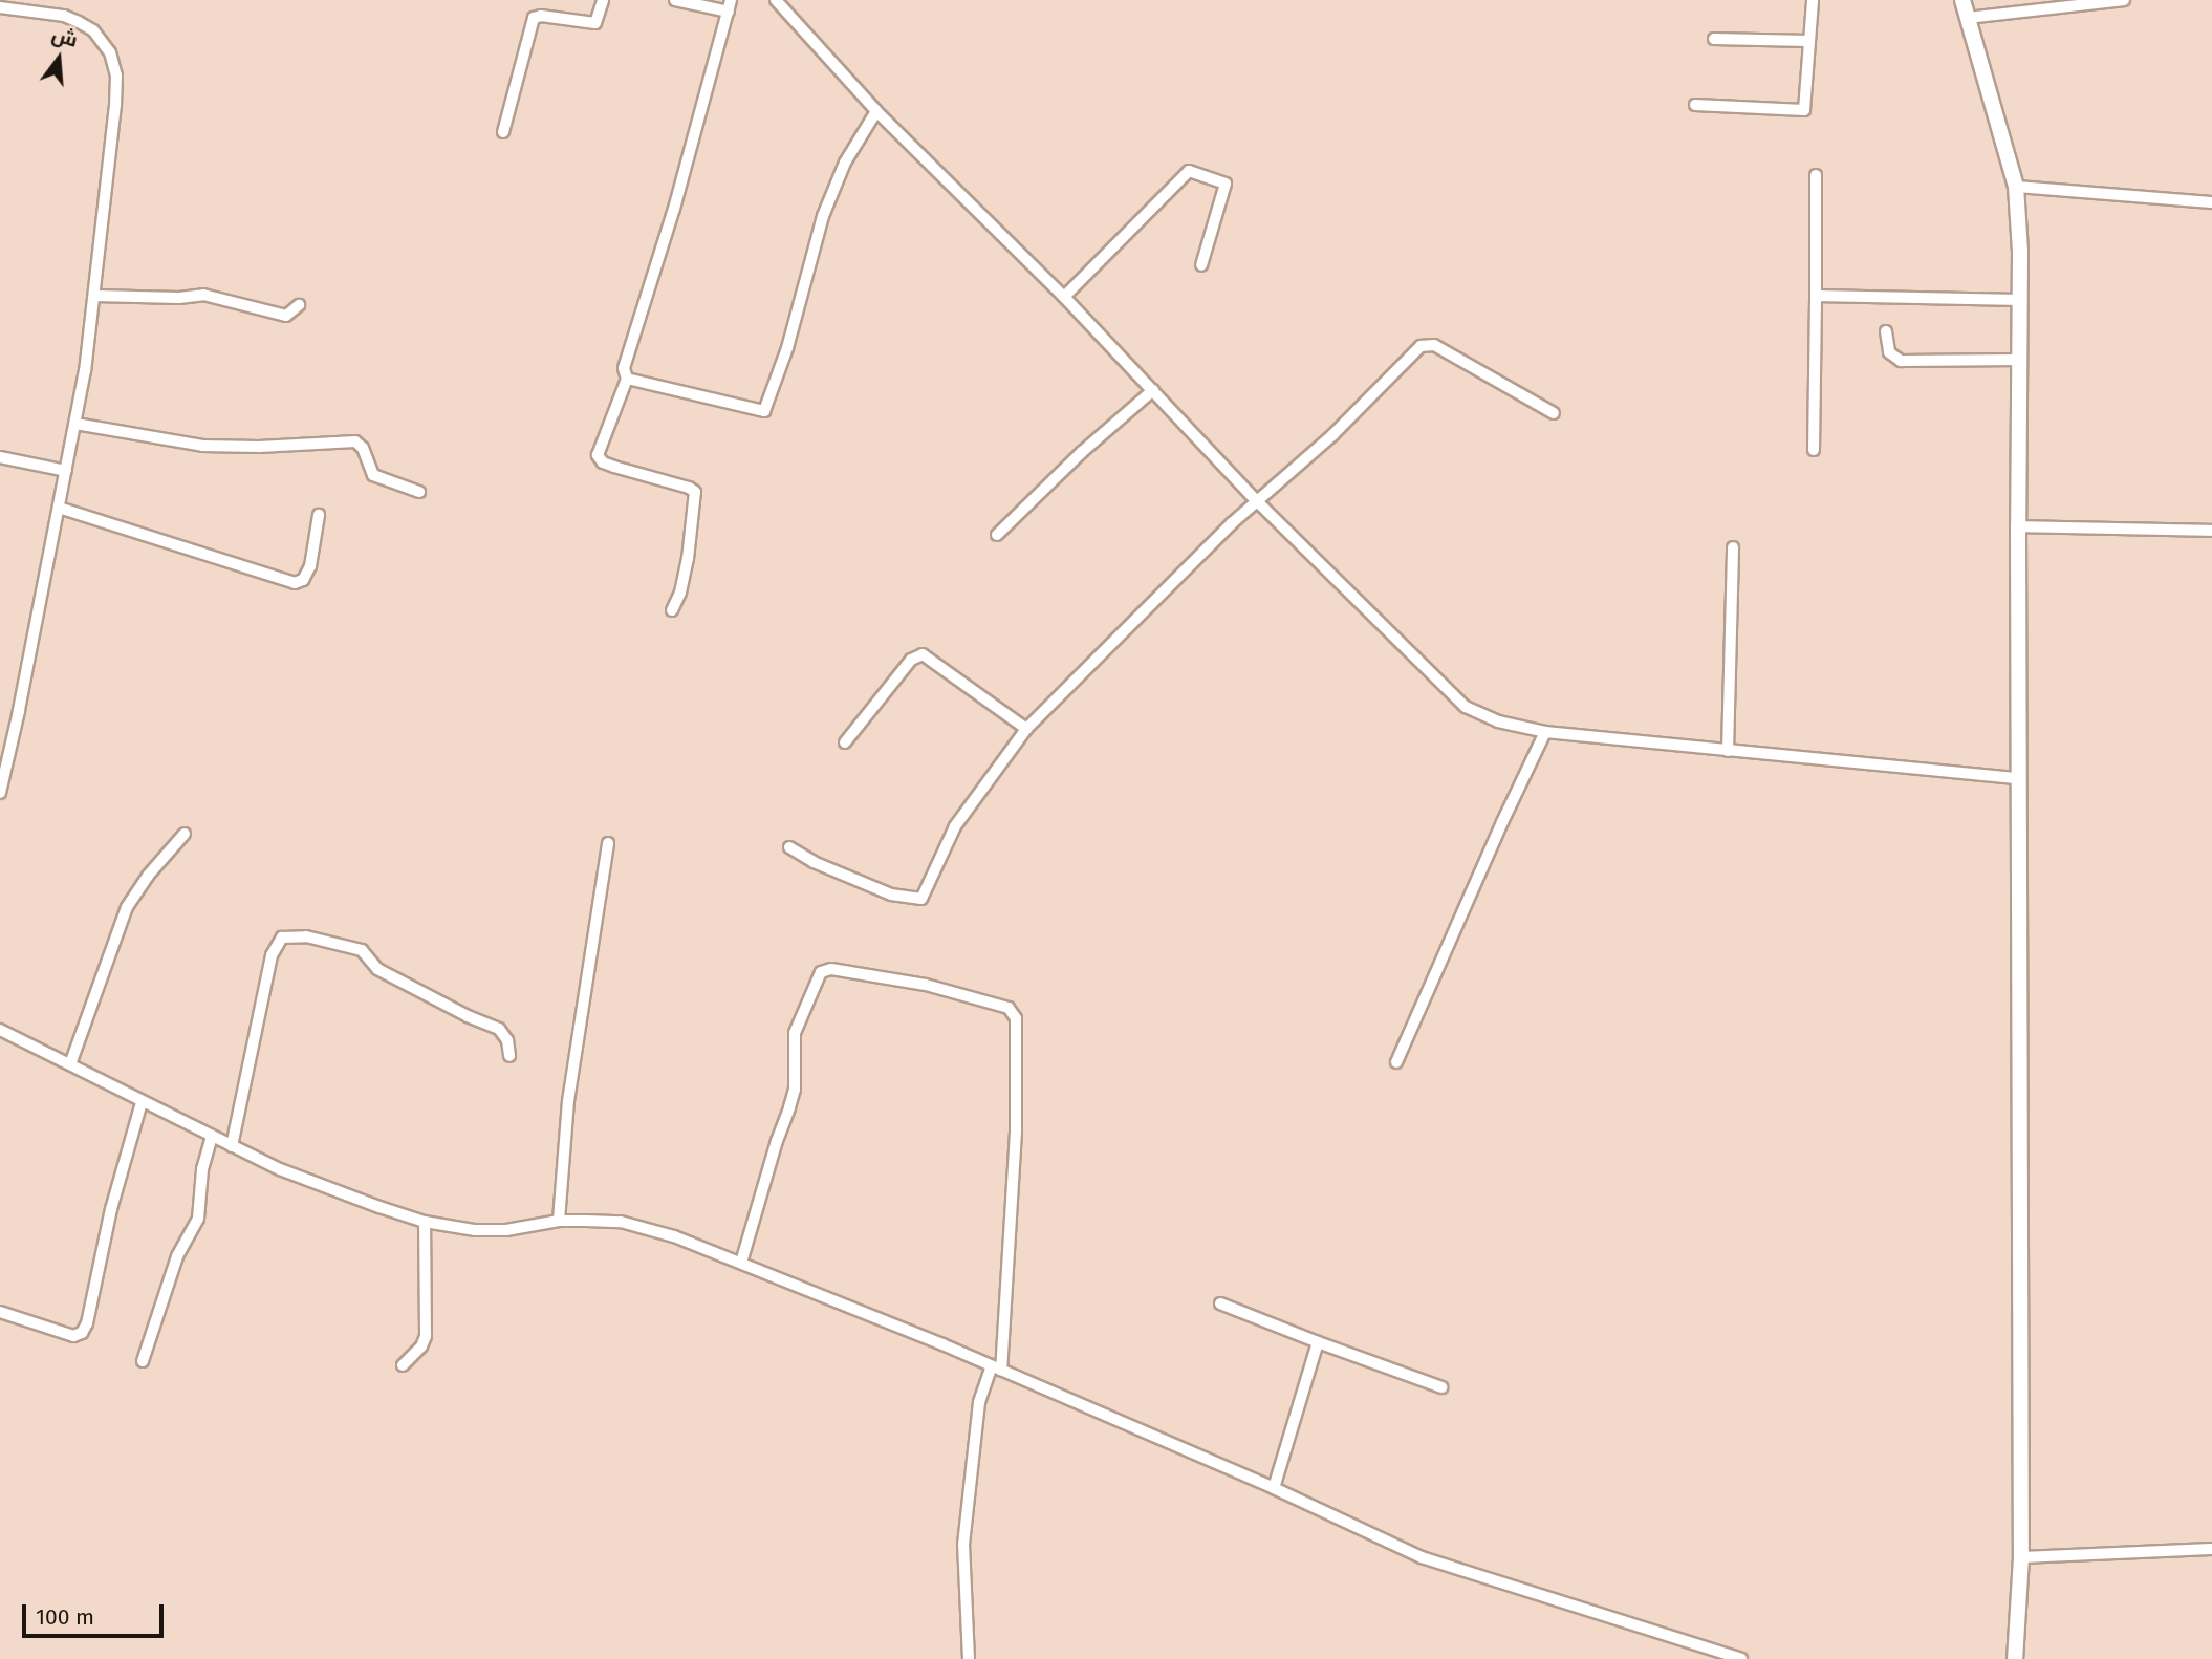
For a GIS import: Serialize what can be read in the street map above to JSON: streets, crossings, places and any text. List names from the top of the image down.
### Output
{
  "scale_bar": "100 m",
  "north": "top"
}
